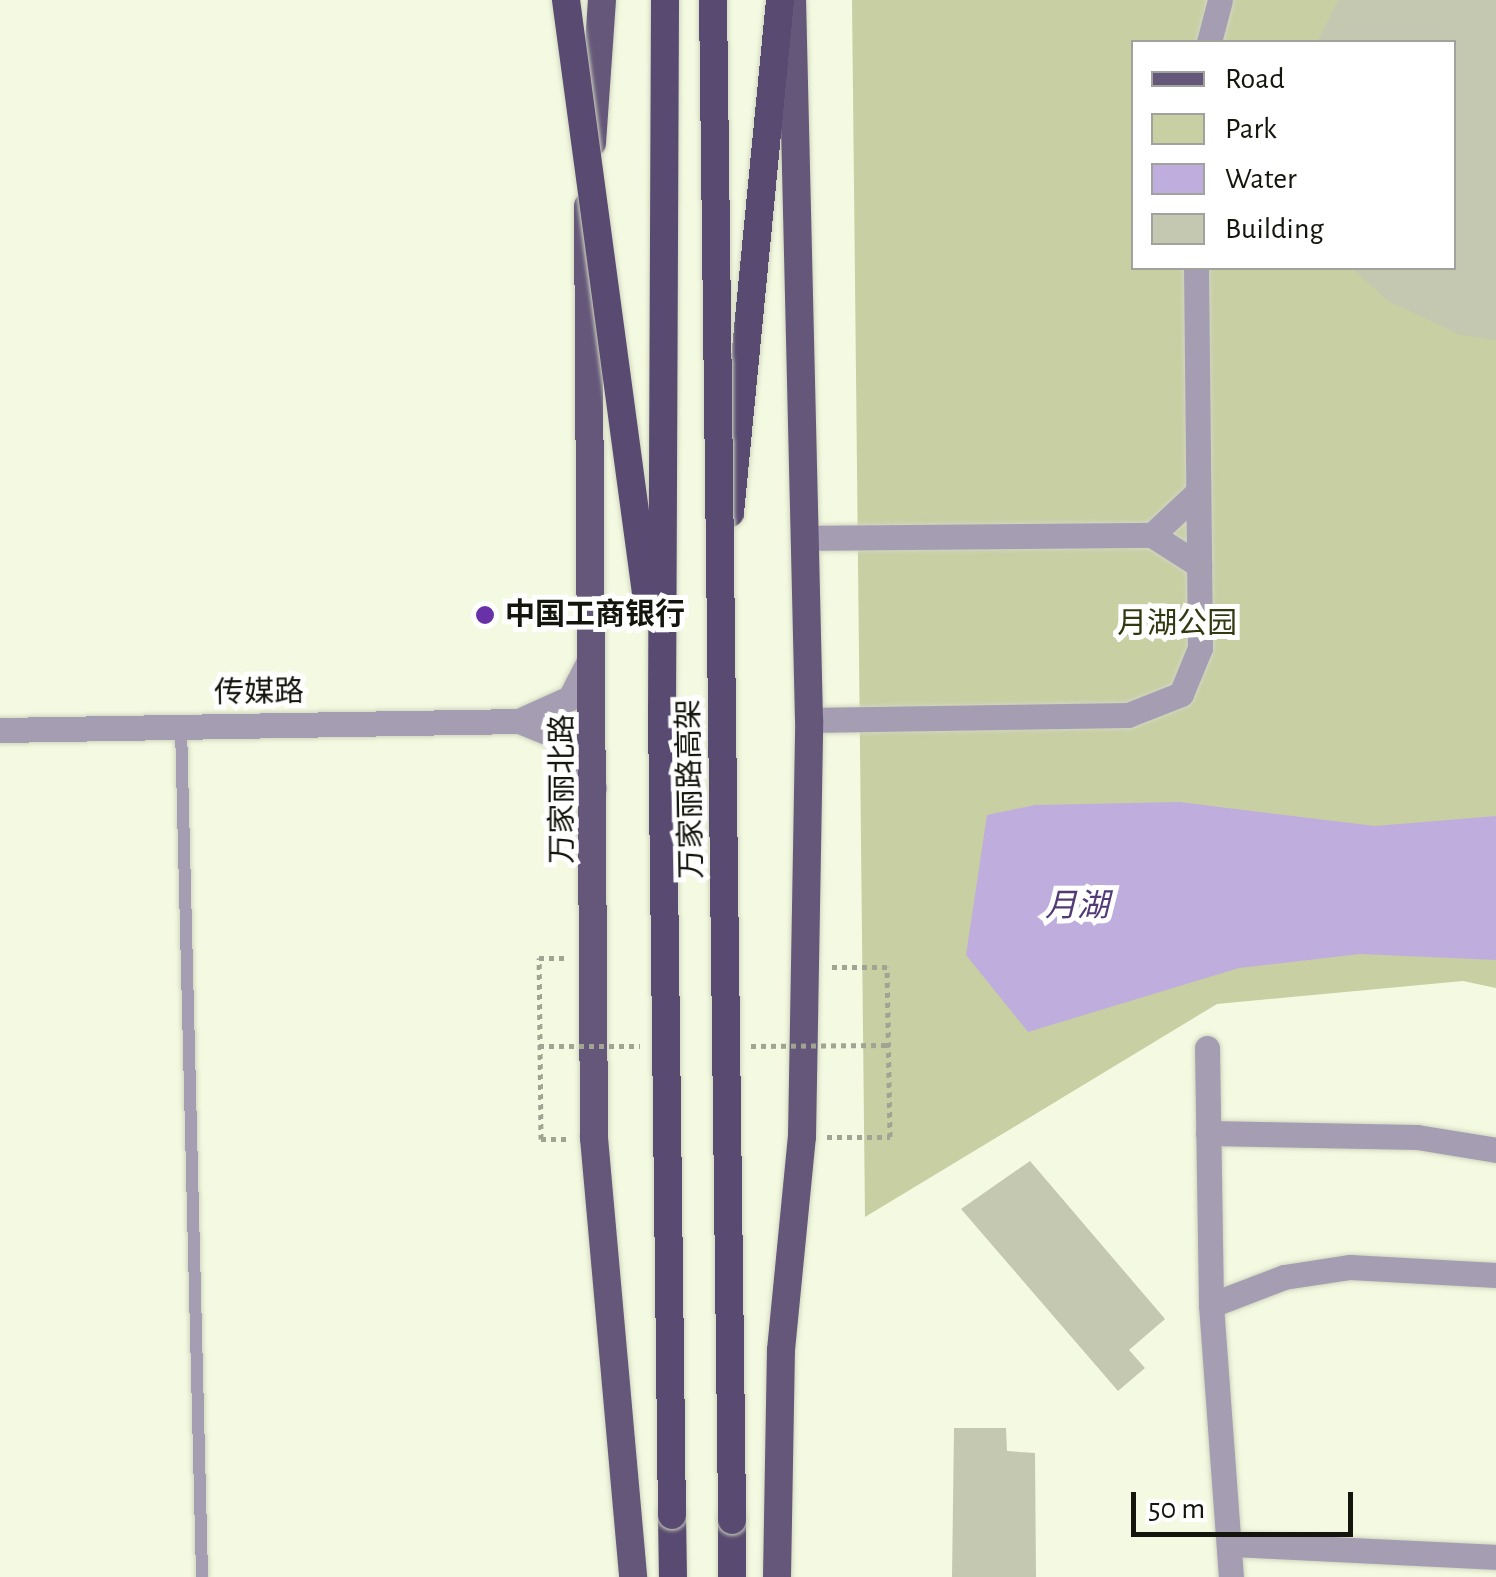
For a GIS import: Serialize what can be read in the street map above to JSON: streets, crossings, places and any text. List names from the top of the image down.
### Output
{
  "streets": {
    "highway": ["万家丽路高架"],
    "main road": ["万家丽北路"],
    "street": ["传媒路"]
  },
  "water": ["月湖"],
  "parks": ["月湖公园"],
  "places": ["中国工商银行"],
  "legend": [
    "Road",
    "Park",
    "Water",
    "Building"
  ],
  "scale_bar": "50 m"
}
